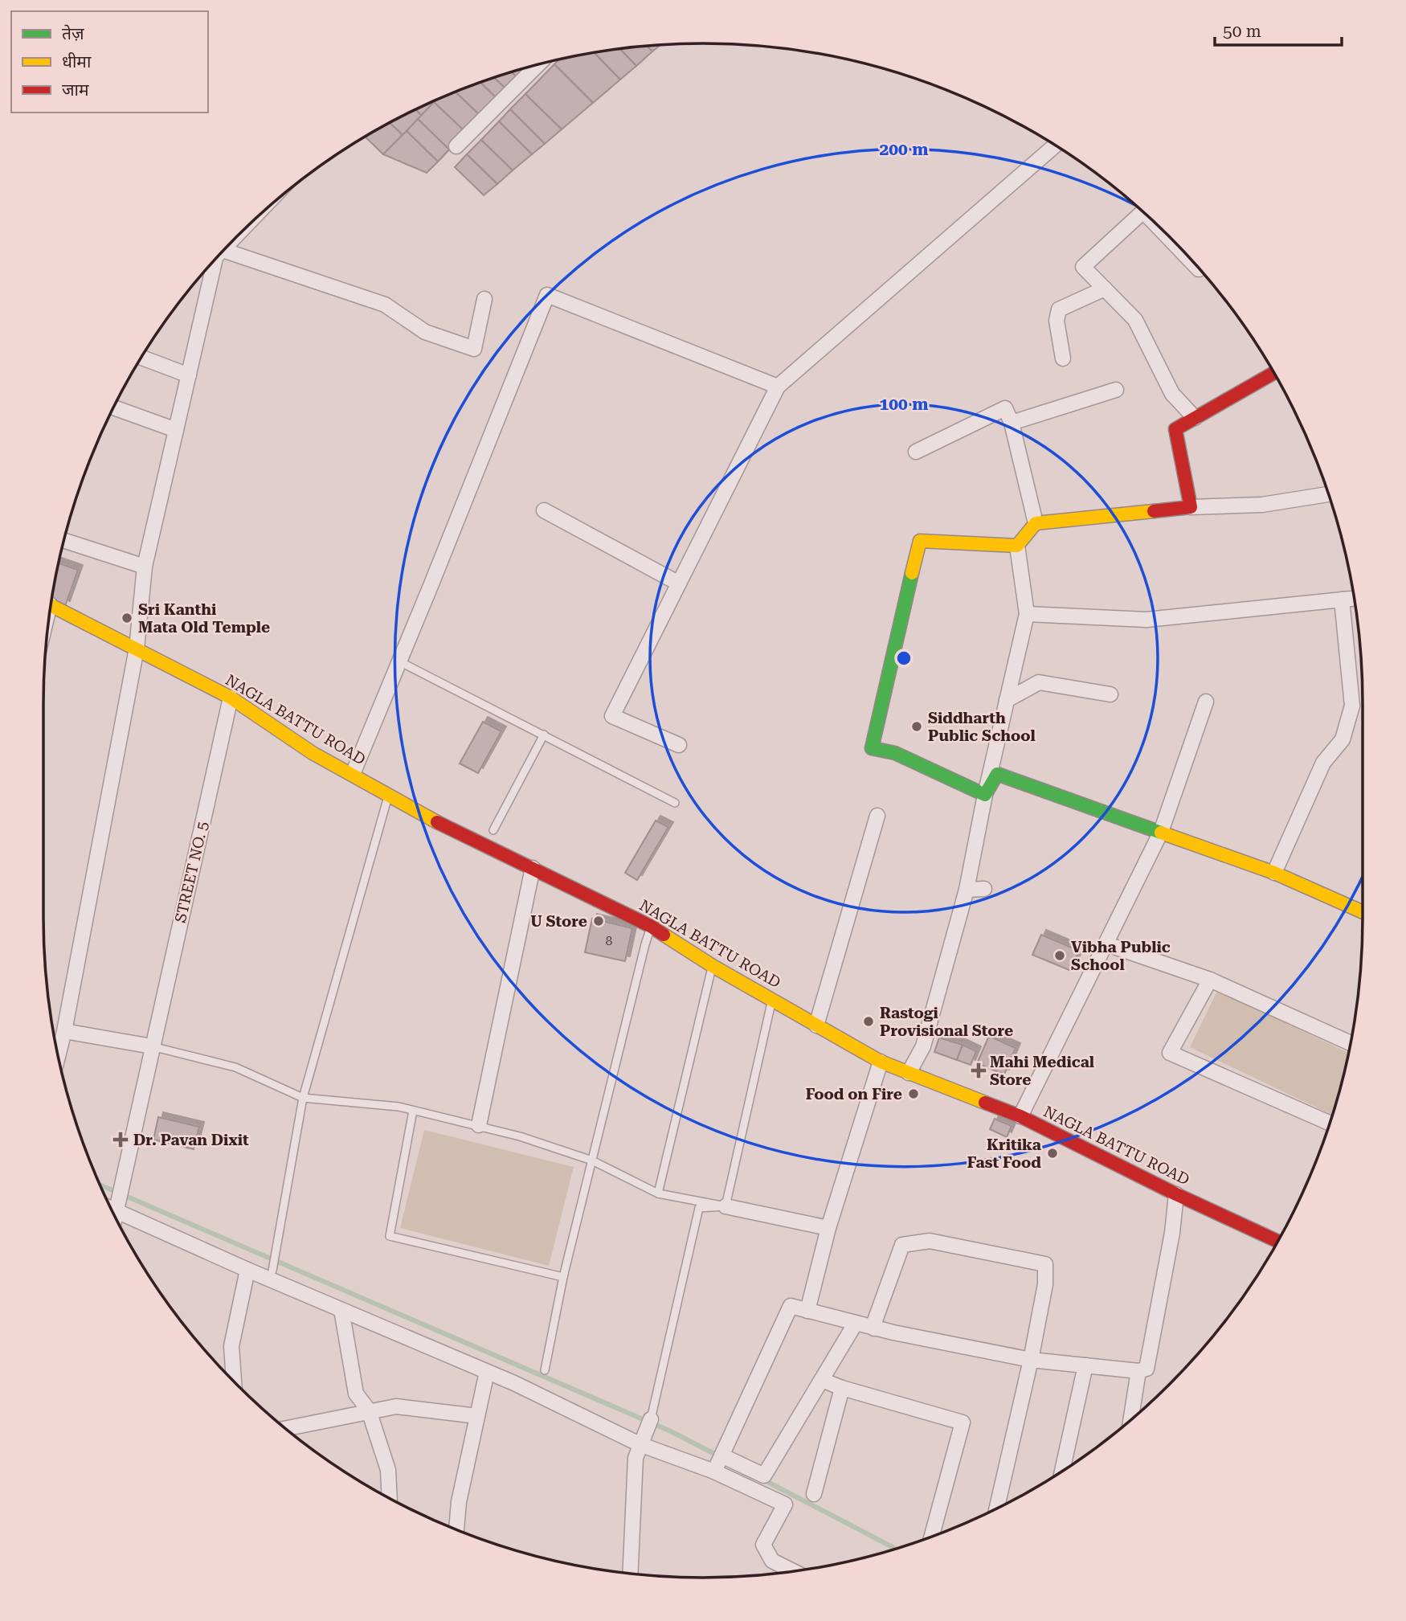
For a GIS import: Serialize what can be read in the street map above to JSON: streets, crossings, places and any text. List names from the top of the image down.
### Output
{
  "streets": {
    "street": ["NAGLA BATTU ROAD", "STREET NO. 5"]
  },
  "crossings": [
    ["NAGLA BATTU ROAD", "STREET NO. 5"]
  ],
  "places": {
    "other": [
      "Sri Kanthi Mata Old Temple",
      "Siddharth Public School",
      "U Store",
      "Vibha Public School",
      "Rastogi Provisional Store",
      "Food on Fire",
      "Kritika Fast Food"
    ],
    "health": ["Mahi Medical Store", "Dr. Pavan Dixit"]
  },
  "house_numbers": ["8"],
  "legend": ["तेज़", "धीमा", "जाम"],
  "scale_bar": "50 m",
  "rings": ["200 m", "100 m"]
}
